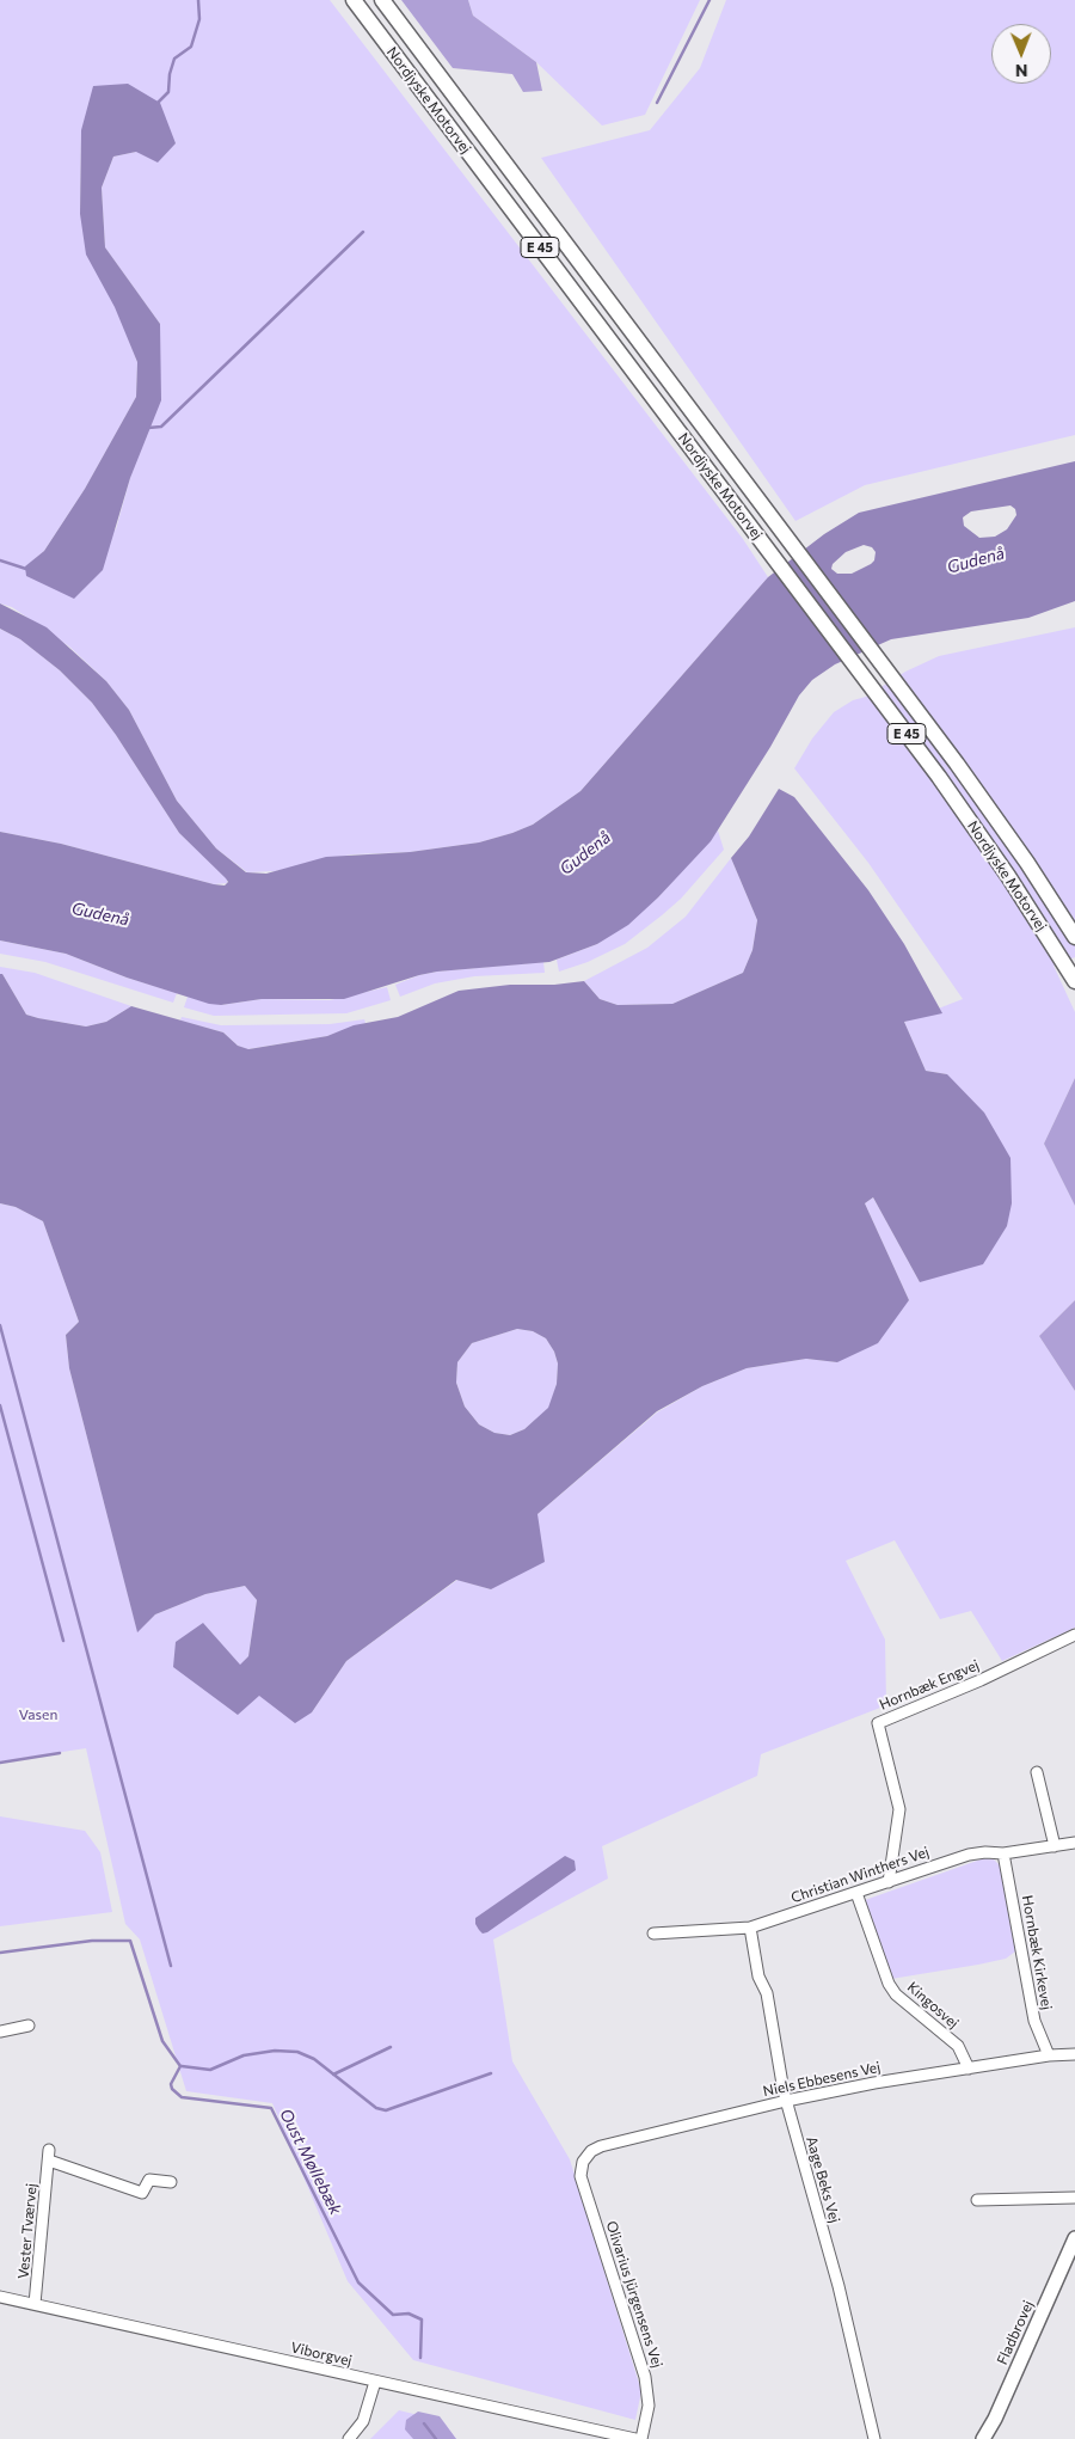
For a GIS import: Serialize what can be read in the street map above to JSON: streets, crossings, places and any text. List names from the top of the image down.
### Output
{
  "streets": {
    "highway": ["Nordjyske Motorvej", "E 45"],
    "main road": ["Fladbrovej"],
    "street": [
      "Hornbæk Engvej",
      "Christian Winthers Vej",
      "Hornbæk Kirkevej",
      "Kingosvej",
      "Niels Ebbesens Vej",
      "Aage Beks Vej",
      "Vester Tværvej",
      "Olivarius Jürgensens Vej",
      "Viborgvej"
    ]
  },
  "crossings": [
    ["Hornbæk Engvej", "Christian Winthers Vej"],
    ["Christian Winthers Vej", "Hornbæk Kirkevej"],
    ["Christian Winthers Vej", "Kingosvej"],
    ["Christian Winthers Vej", "Aage Beks Vej"],
    ["Hornbæk Kirkevej", "Niels Ebbesens Vej"],
    ["Kingosvej", "Niels Ebbesens Vej"],
    ["Niels Ebbesens Vej", "Aage Beks Vej"],
    ["Niels Ebbesens Vej", "Olivarius Jürgensens Vej"],
    ["Vester Tværvej", "Viborgvej"]
  ],
  "water": ["Gudenå", "Oust Møllebæk"],
  "parks": ["Vasen"],
  "north": "bottom"
}
